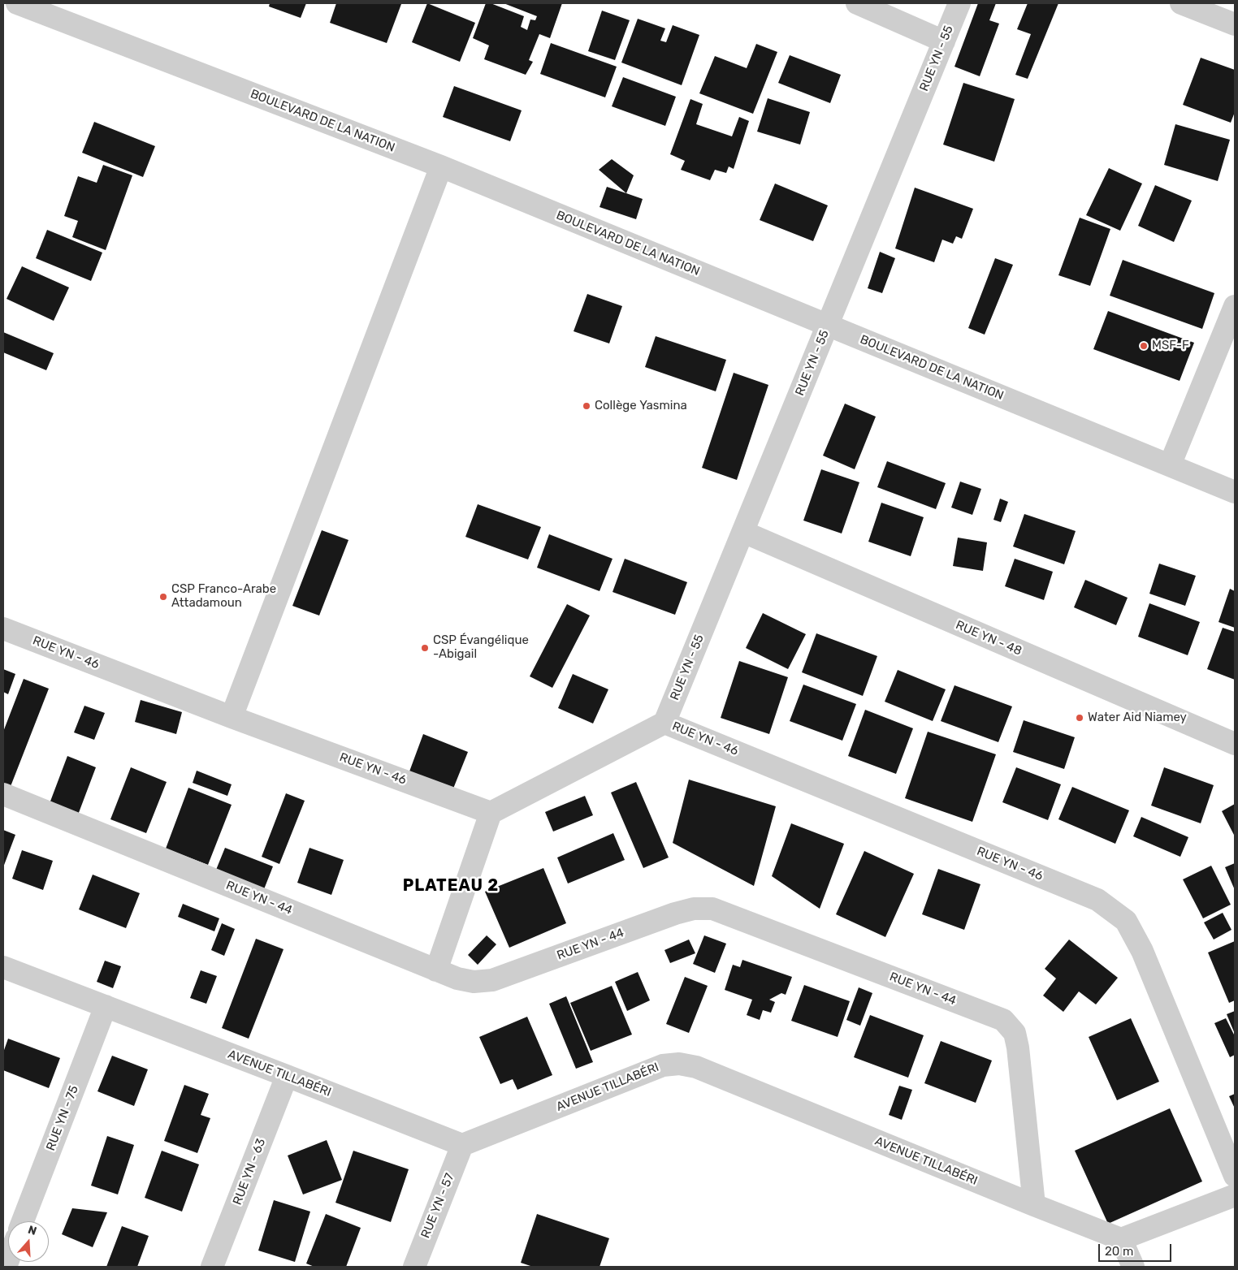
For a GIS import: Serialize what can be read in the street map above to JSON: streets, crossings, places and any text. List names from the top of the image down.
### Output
{
  "streets": {
    "street": [
      "RUE YN - 55",
      "BOULEVARD DE LA NATION",
      "RUE YN - 48",
      "RUE YN - 46",
      "RUE YN - 44",
      "AVENUE TILLABÉRI",
      "RUE YN - 75",
      "RUE YN - 63",
      "RUE YN - 57"
    ]
  },
  "crossings": [
    ["RUE YN - 55", "BOULEVARD DE LA NATION"],
    ["RUE YN - 55", "RUE YN - 48"],
    ["RUE YN - 55", "RUE YN - 46"],
    ["RUE YN - 44", "AVENUE TILLABÉRI"],
    ["AVENUE TILLABÉRI", "RUE YN - 75"],
    ["AVENUE TILLABÉRI", "RUE YN - 63"],
    ["AVENUE TILLABÉRI", "RUE YN - 57"]
  ],
  "districts": ["PLATEAU 2"],
  "places": [
    "MSF-F",
    "Collège Yasmina",
    "CSP Franco-Arabe Attadamoun",
    "CSP Évangélique -Abigail",
    "Water Aid Niamey"
  ],
  "scale_bar": "20 m",
  "north": "top"
}
